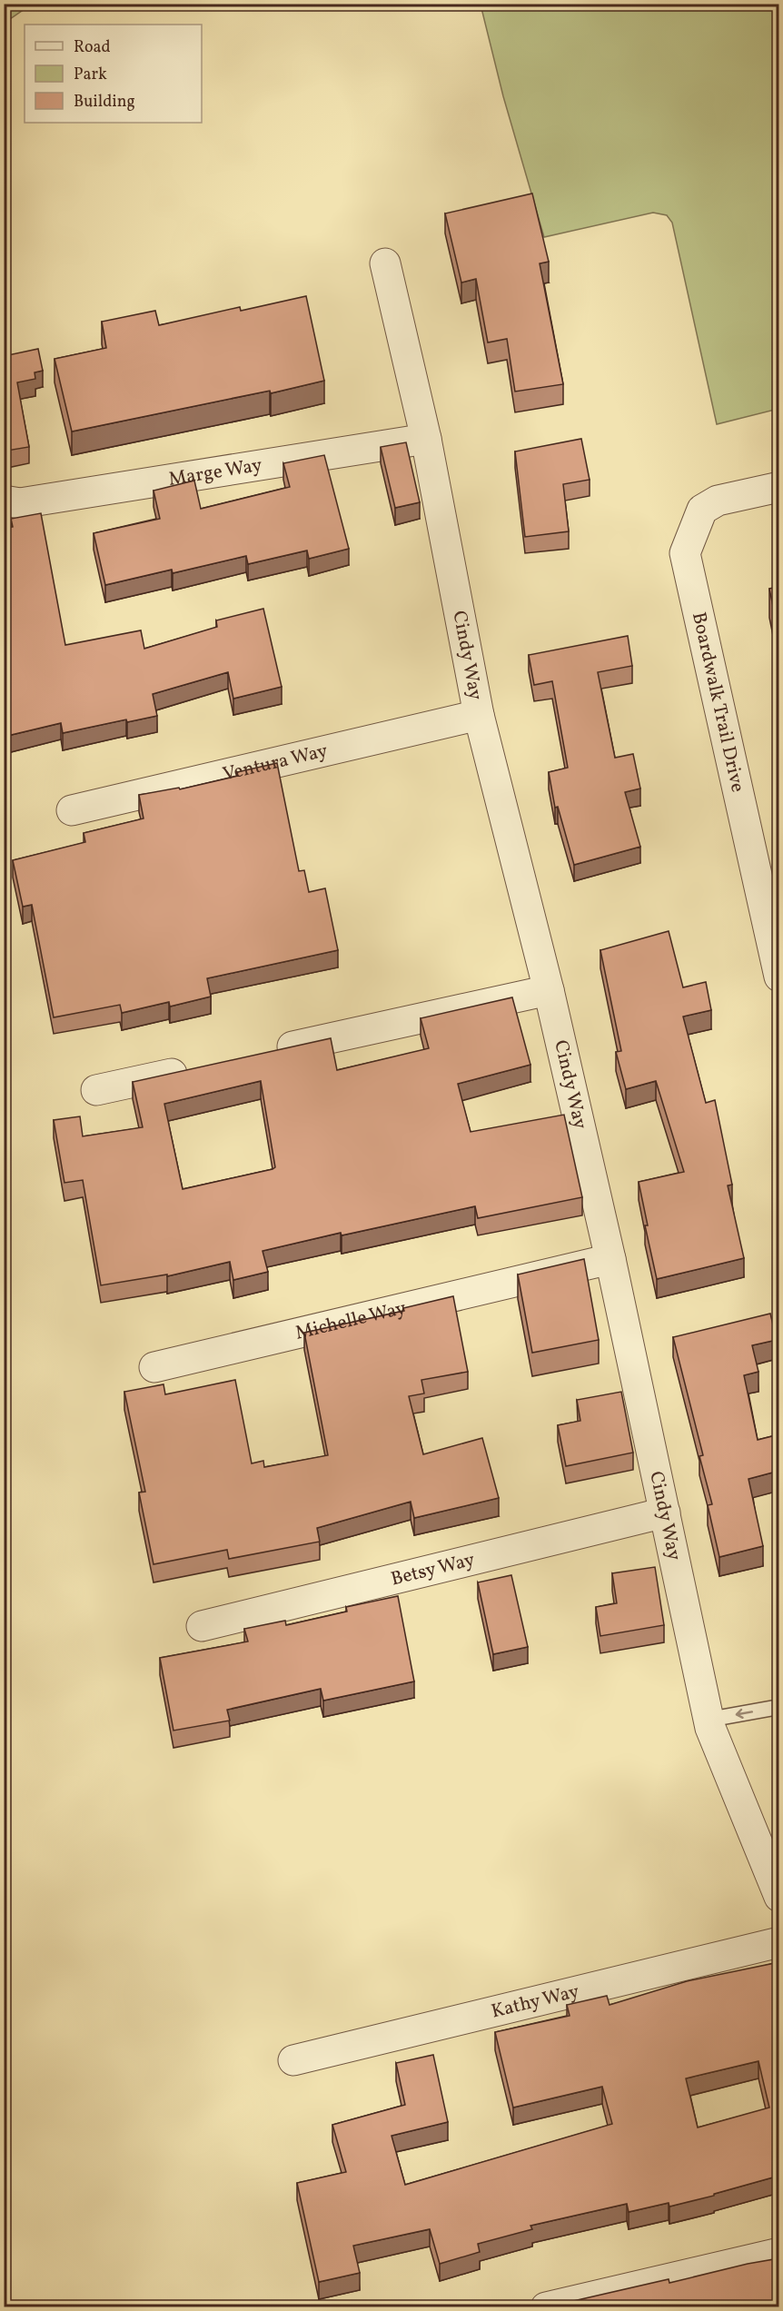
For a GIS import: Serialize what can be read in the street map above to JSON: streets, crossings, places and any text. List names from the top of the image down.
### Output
{
  "streets": {
    "street": [
      "Marge Way",
      "Cindy Way",
      "Boardwalk Trail Drive",
      "Ventura Way",
      "Michelle Way",
      "Betsy Way",
      "Kathy Way"
    ]
  },
  "crossings": [
    ["Marge Way", "Cindy Way"],
    ["Cindy Way", "Ventura Way"],
    ["Cindy Way", "Michelle Way"],
    ["Cindy Way", "Betsy Way"]
  ],
  "legend": ["Road", "Park", "Building"]
}
